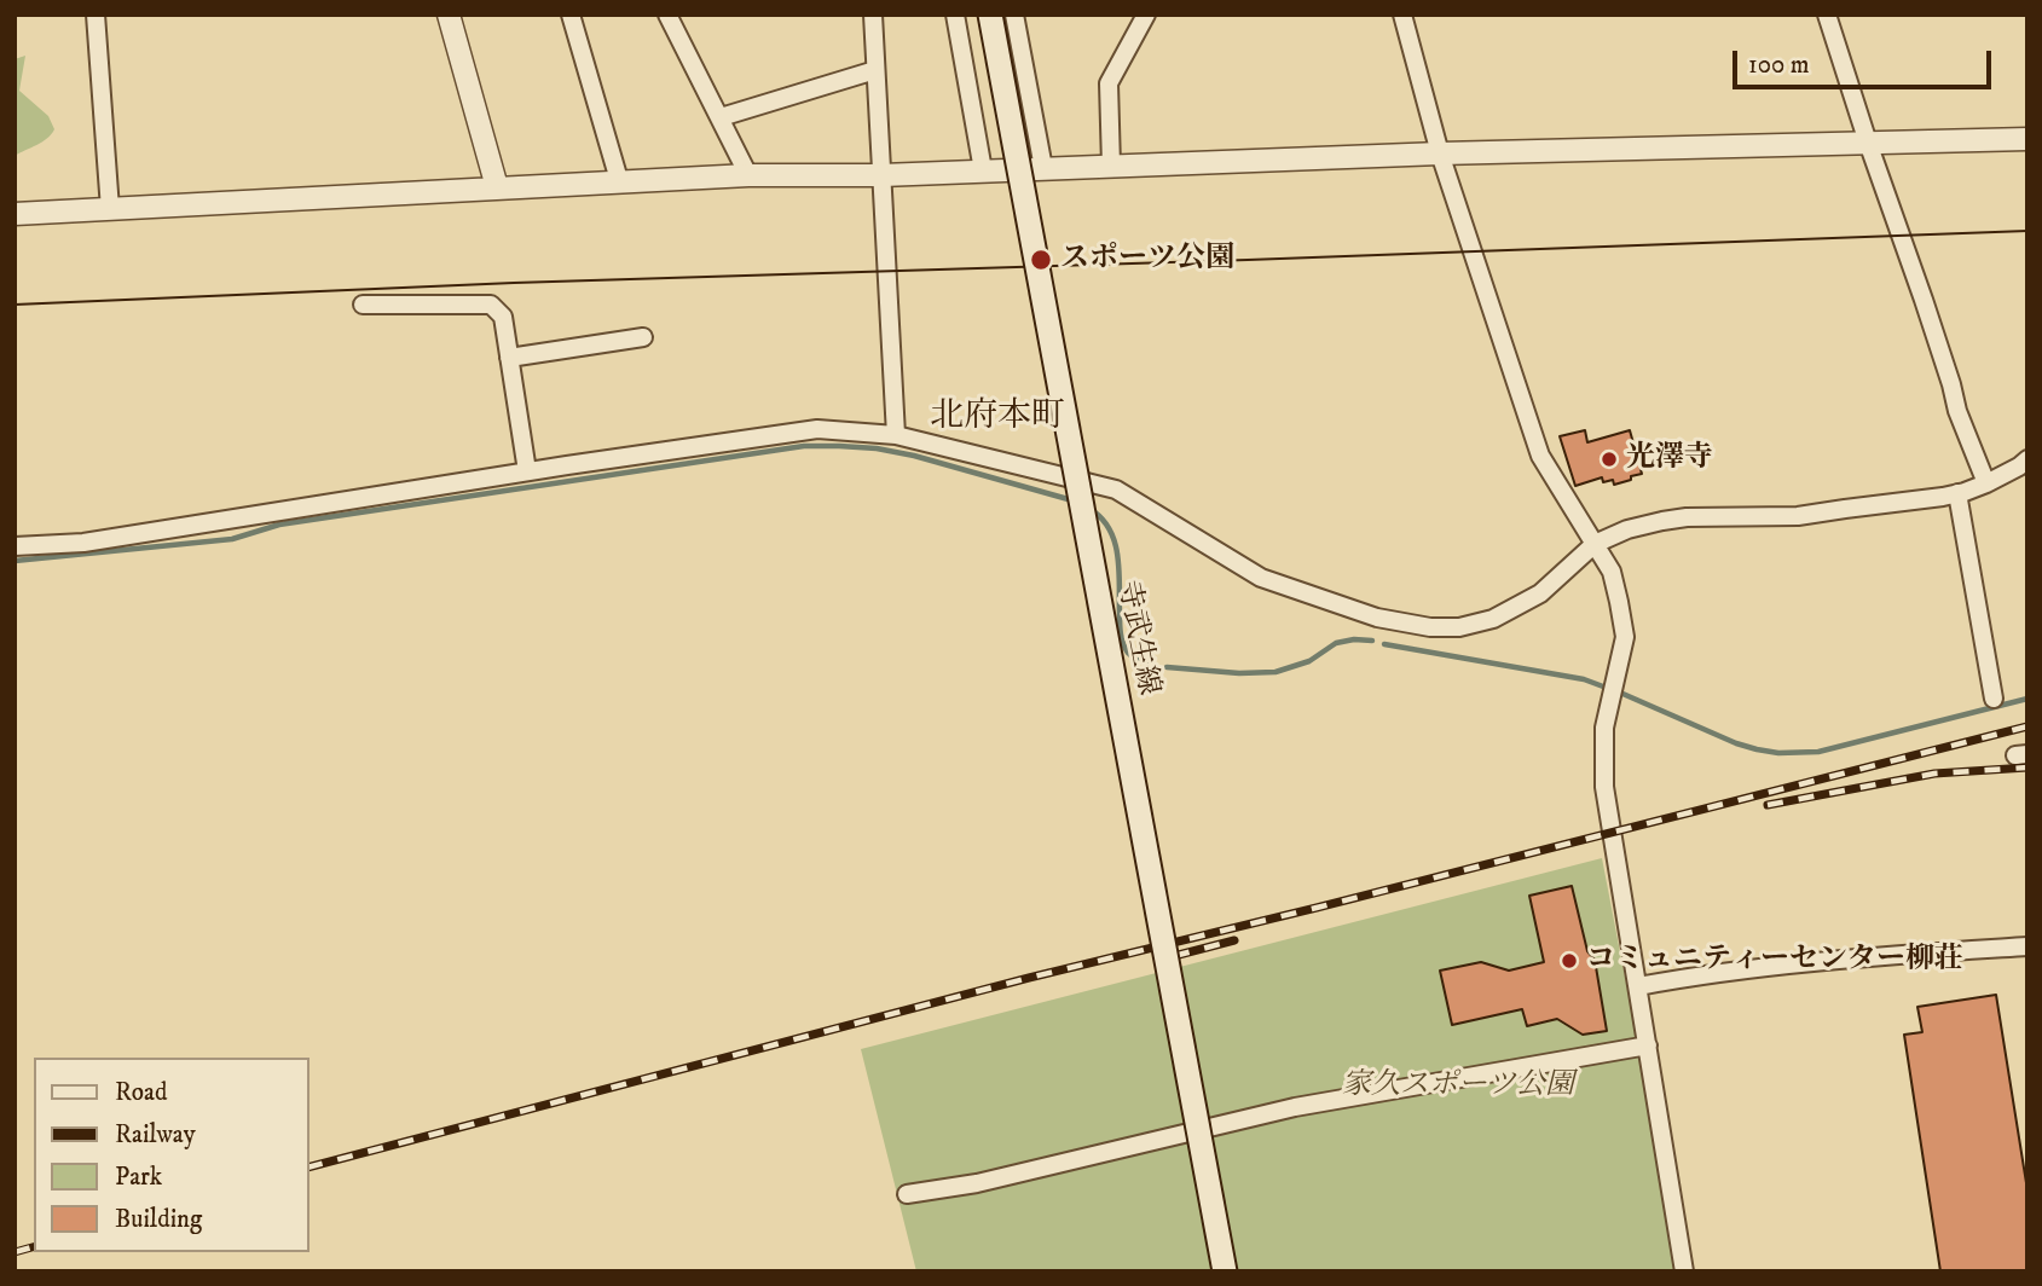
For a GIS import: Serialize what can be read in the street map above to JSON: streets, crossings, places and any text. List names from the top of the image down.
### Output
{
  "streets": {
    "main road": ["寺武生線"]
  },
  "districts": ["北府本町"],
  "parks": ["家久スポーツ公園"],
  "places": ["スポーツ公園", "光澤寺", "コミュニティーセンター柳荘"],
  "legend": [
    "Road",
    "Railway",
    "Park",
    "Building"
  ],
  "scale_bar": "100 m"
}
